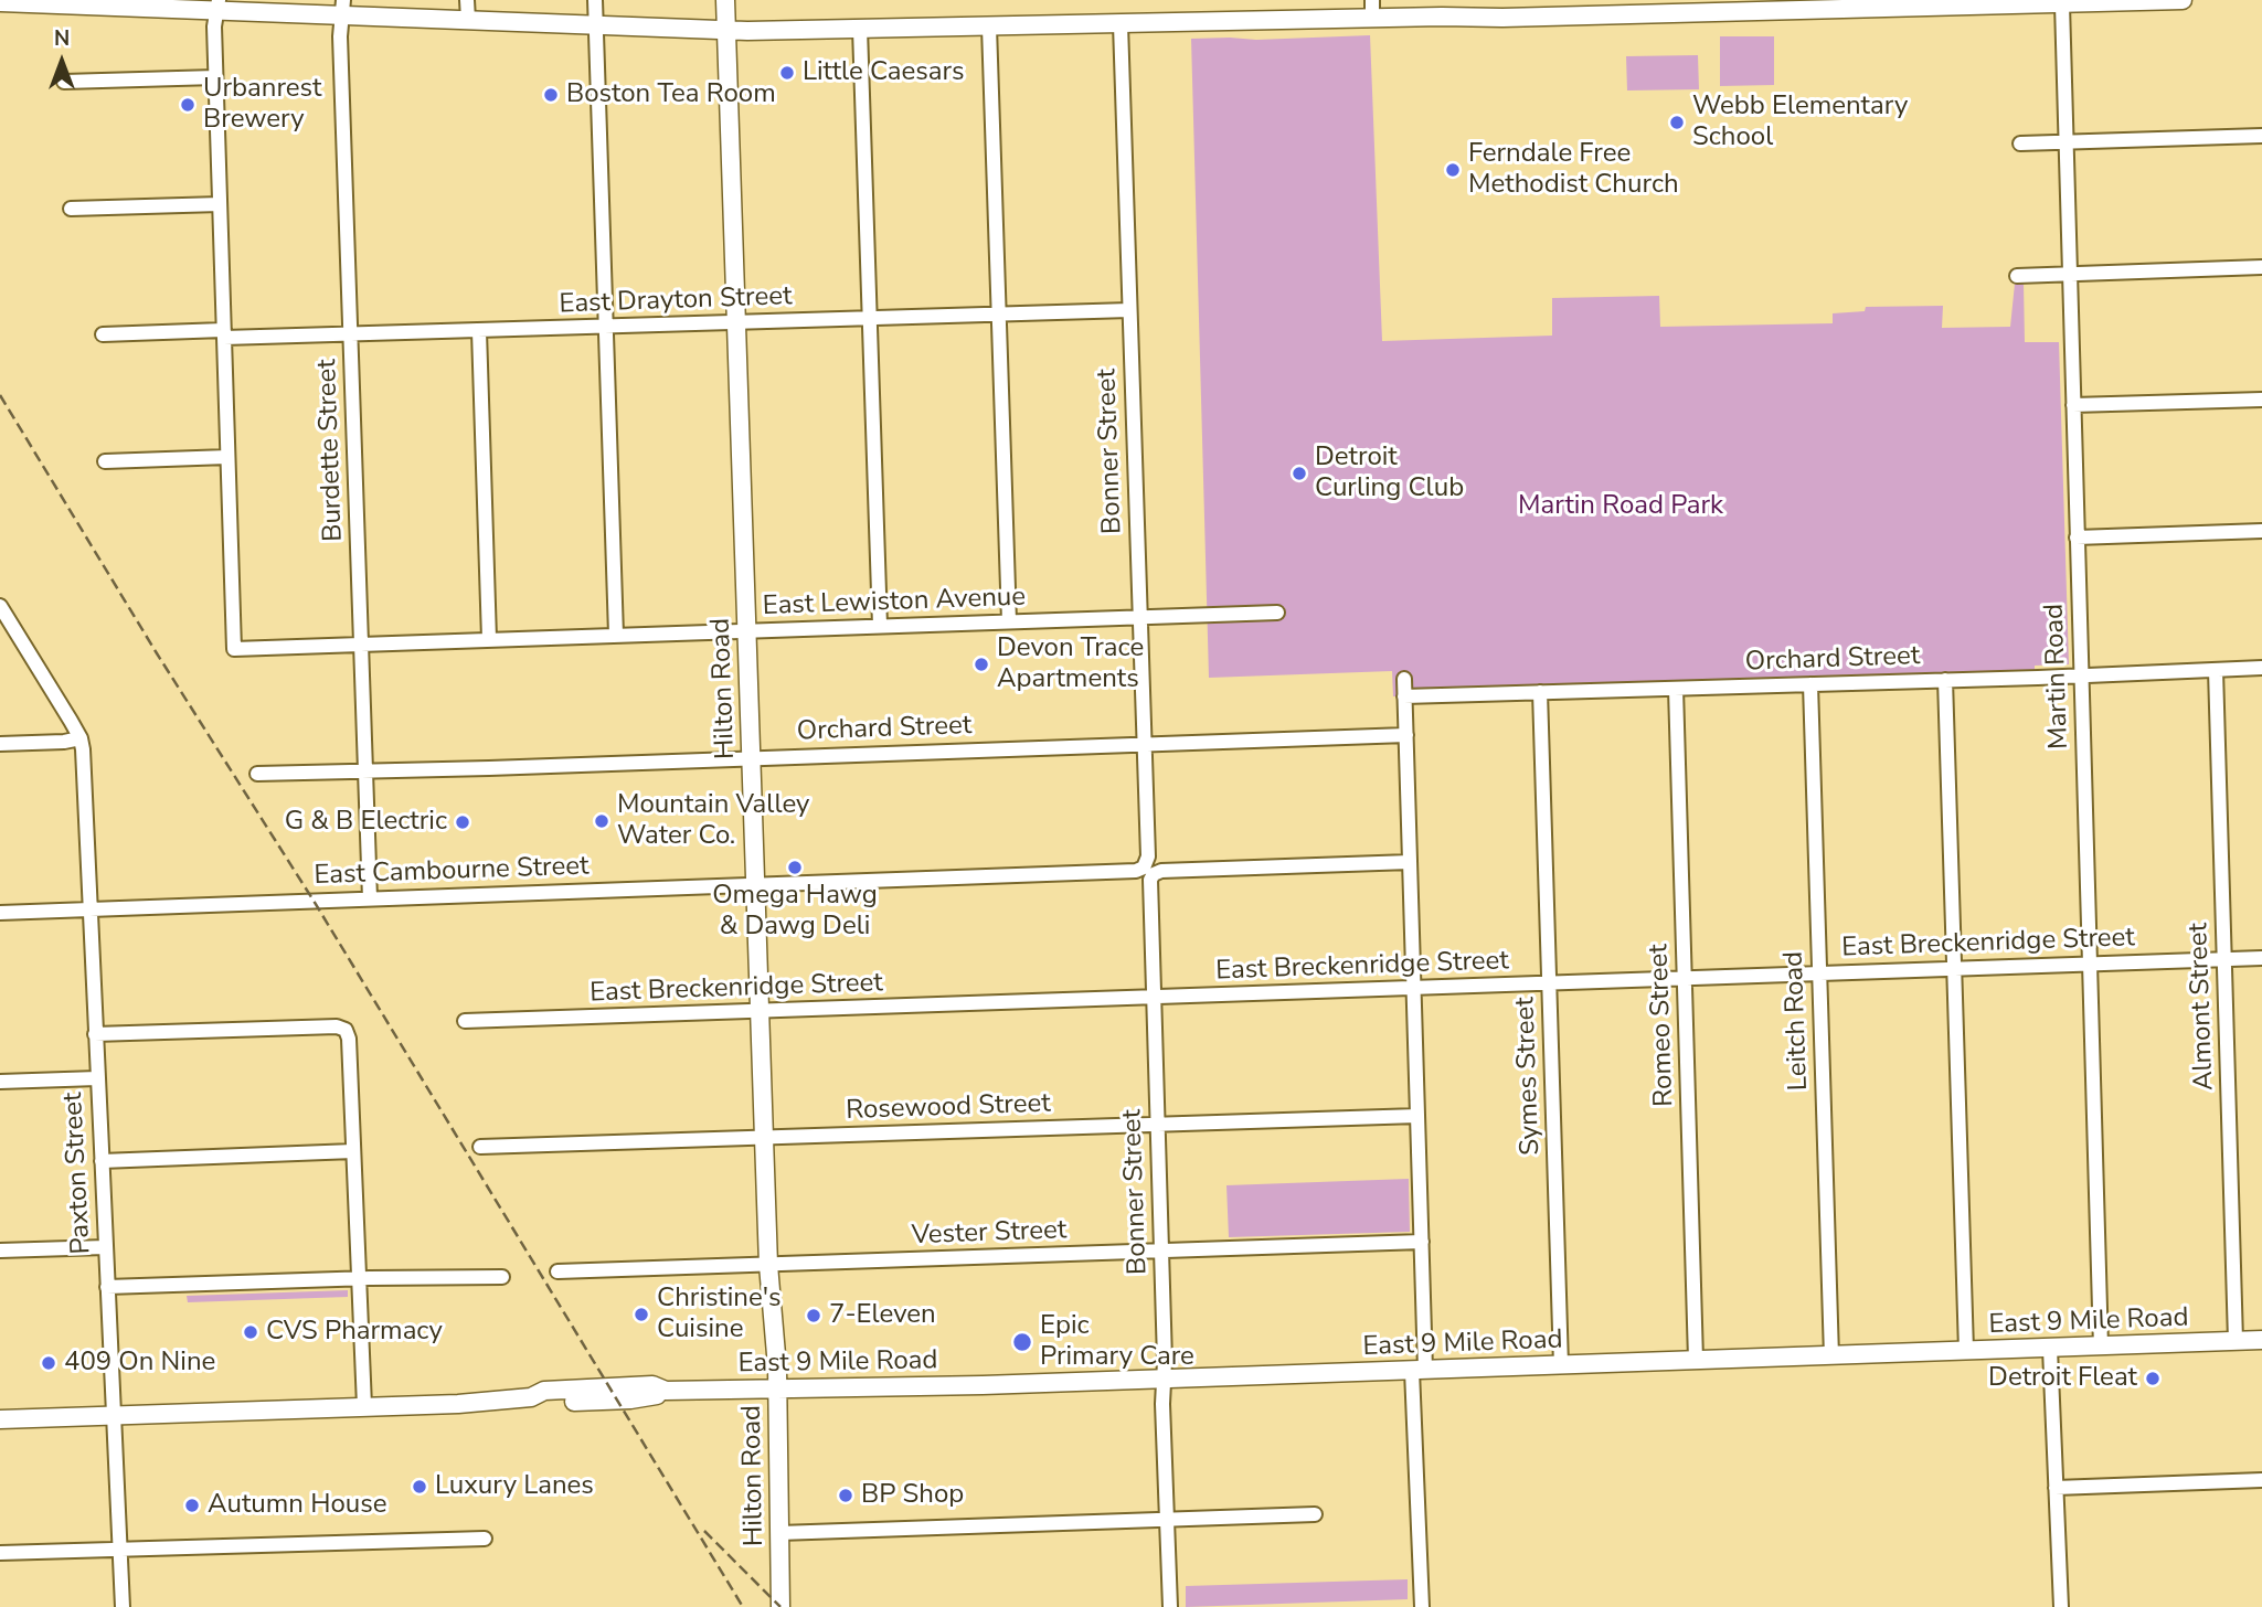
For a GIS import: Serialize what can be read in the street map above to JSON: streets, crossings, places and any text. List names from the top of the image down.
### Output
{
  "streets": {
    "street": [
      "East Drayton Street",
      "Burdette Street",
      "Bonner Street",
      "East Lewiston Avenue",
      "Orchard Street",
      "Martin Road",
      "Hilton Road",
      "East Cambourne Street",
      "East Breckenridge Street",
      "Almont Street",
      "Leitch Road",
      "Romeo Street",
      "Symes Street",
      "Rosewood Street",
      "Paxton Street",
      "Vester Street",
      "East 9 Mile Road"
    ]
  },
  "crossings": [
    ["East Drayton Street", "Burdette Street"],
    ["East Drayton Street", "Bonner Street"],
    ["East Drayton Street", "Hilton Road"],
    ["Burdette Street", "East Lewiston Avenue"],
    ["Burdette Street", "Orchard Street"],
    ["Burdette Street", "East Cambourne Street"],
    ["Bonner Street", "East Lewiston Avenue"],
    ["Bonner Street", "Orchard Street"],
    ["Bonner Street", "East Cambourne Street"],
    ["Bonner Street", "East Breckenridge Street"],
    ["Bonner Street", "Rosewood Street"],
    ["Bonner Street", "Vester Street"],
    ["Bonner Street", "East 9 Mile Road"],
    ["East Lewiston Avenue", "Hilton Road"],
    ["Orchard Street", "Martin Road"],
    ["Orchard Street", "Hilton Road"],
    ["Orchard Street", "Almont Street"],
    ["Orchard Street", "Leitch Road"],
    ["Orchard Street", "Romeo Street"],
    ["Orchard Street", "Symes Street"],
    ["Martin Road", "East Breckenridge Street"],
    ["Martin Road", "East 9 Mile Road"],
    ["Hilton Road", "East Cambourne Street"],
    ["Hilton Road", "East Breckenridge Street"],
    ["Hilton Road", "Rosewood Street"],
    ["Hilton Road", "Vester Street"],
    ["Hilton Road", "East 9 Mile Road"],
    ["East Cambourne Street", "Paxton Street"],
    ["East Breckenridge Street", "Almont Street"],
    ["East Breckenridge Street", "Leitch Road"],
    ["East Breckenridge Street", "Romeo Street"],
    ["East Breckenridge Street", "Symes Street"],
    ["Almont Street", "East 9 Mile Road"],
    ["Leitch Road", "East 9 Mile Road"],
    ["Romeo Street", "East 9 Mile Road"],
    ["Symes Street", "East 9 Mile Road"],
    ["Paxton Street", "East 9 Mile Road"]
  ],
  "parks": ["Martin Road Park"],
  "places": [
    "Little Caesars",
    "Boston Tea Room",
    "Urbanrest Brewery",
    "Webb Elementary School",
    "Ferndale Free Methodist Church",
    "Detroit Curling Club",
    "Devon Trace Apartments",
    "Mountain Valley Water Co.",
    "G & B Electric",
    "Omega Hawg & Dawg Deli",
    "Christine's Cuisine",
    "7-Eleven",
    "CVS Pharmacy",
    "Epic Primary Care",
    "409 On Nine",
    "Detroit Fleat",
    "Luxury Lanes",
    "BP Shop",
    "Autumn House"
  ],
  "north": "top"
}
